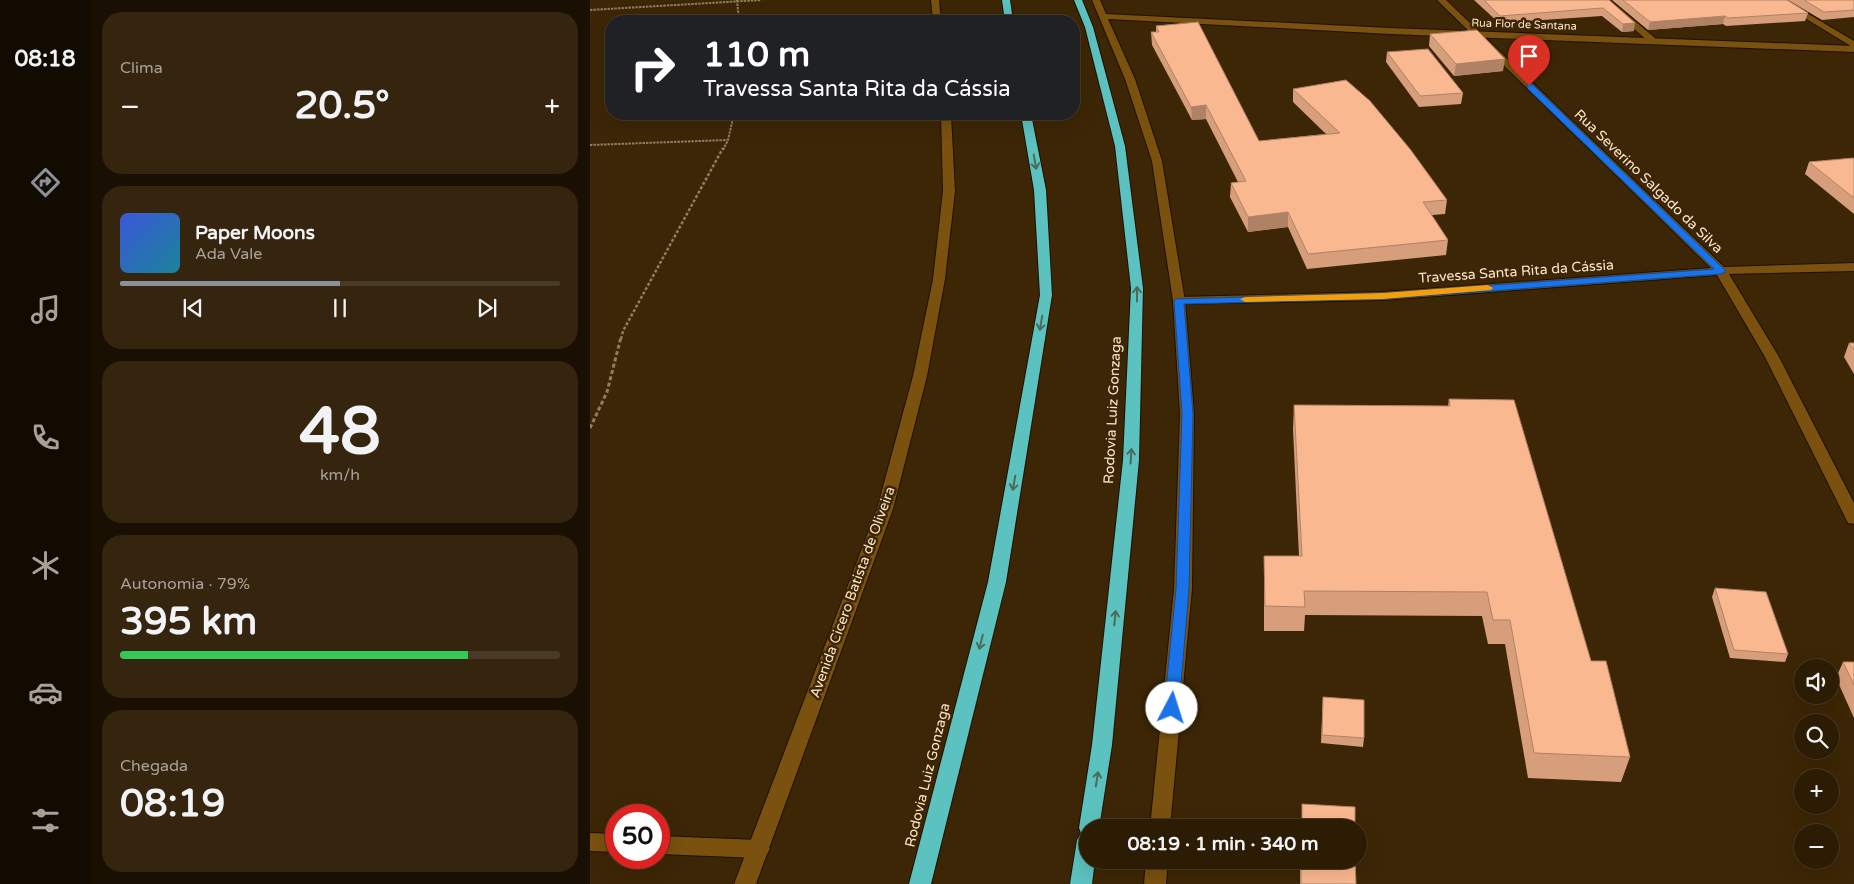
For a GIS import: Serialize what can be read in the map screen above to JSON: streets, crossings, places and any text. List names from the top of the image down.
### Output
{
  "streets": {
    "highway": ["Rodovia Luiz Gonzaga"],
    "street": [
      "Rua Flor de Santana",
      "Rua Severino Salgado da Silva",
      "Travessa Santa Rita da Cássia",
      "Avenida Cicero Batista de Oliveira"
    ]
  },
  "crossings": [
    ["Rua Flor de Santana", "Rua Severino Salgado da Silva"],
    ["Rua Severino Salgado da Silva", "Travessa Santa Rita da Cássia"]
  ],
  "page": {
    "tabs": "08:18",
    "tile": [
      "Clima",
      ["48", "km/h"],
      ["Autonomia · 79%", "395 km"],
      ["Chegada", "08:19"]
    ],
    "turn": ["110 m", "Travessa Santa Rita da Cássia"],
    "heat": ["−", "20.5°", "+"],
    "song": ["Paper Moons", "Ada Vale"],
    "map_buttons": ["+", "−"],
    "limit": "50",
    "trip": "08:19 · 1 min · 340 m"
  }
}
